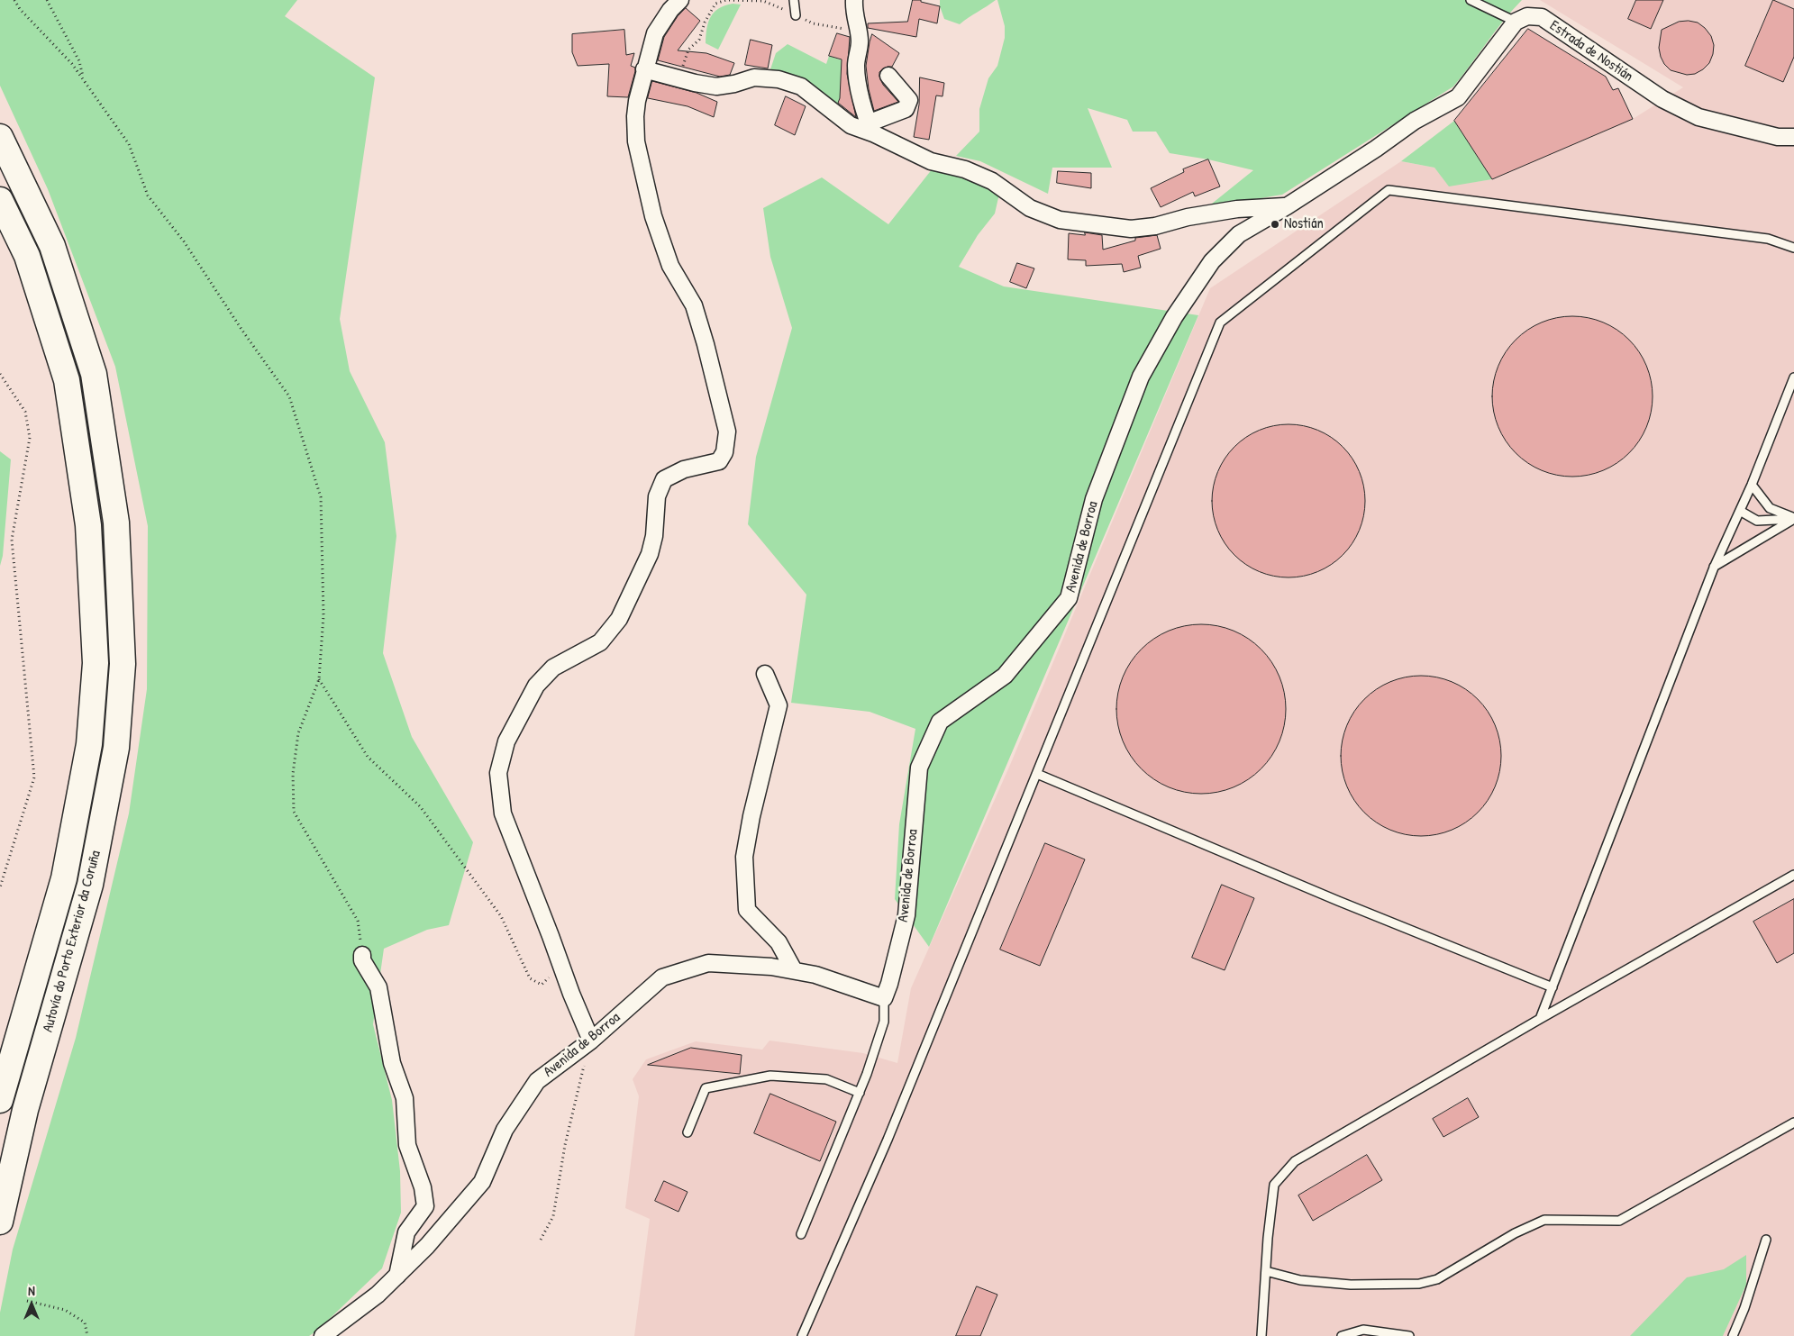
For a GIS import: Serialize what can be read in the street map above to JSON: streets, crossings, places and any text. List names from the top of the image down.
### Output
{
  "streets": {
    "highway": ["Autovía do Porto Exterior da Coruña"],
    "street": ["Estrada de Nostián", "Avenida de Borroa"]
  },
  "places": ["Nostián"],
  "north": "top"
}
